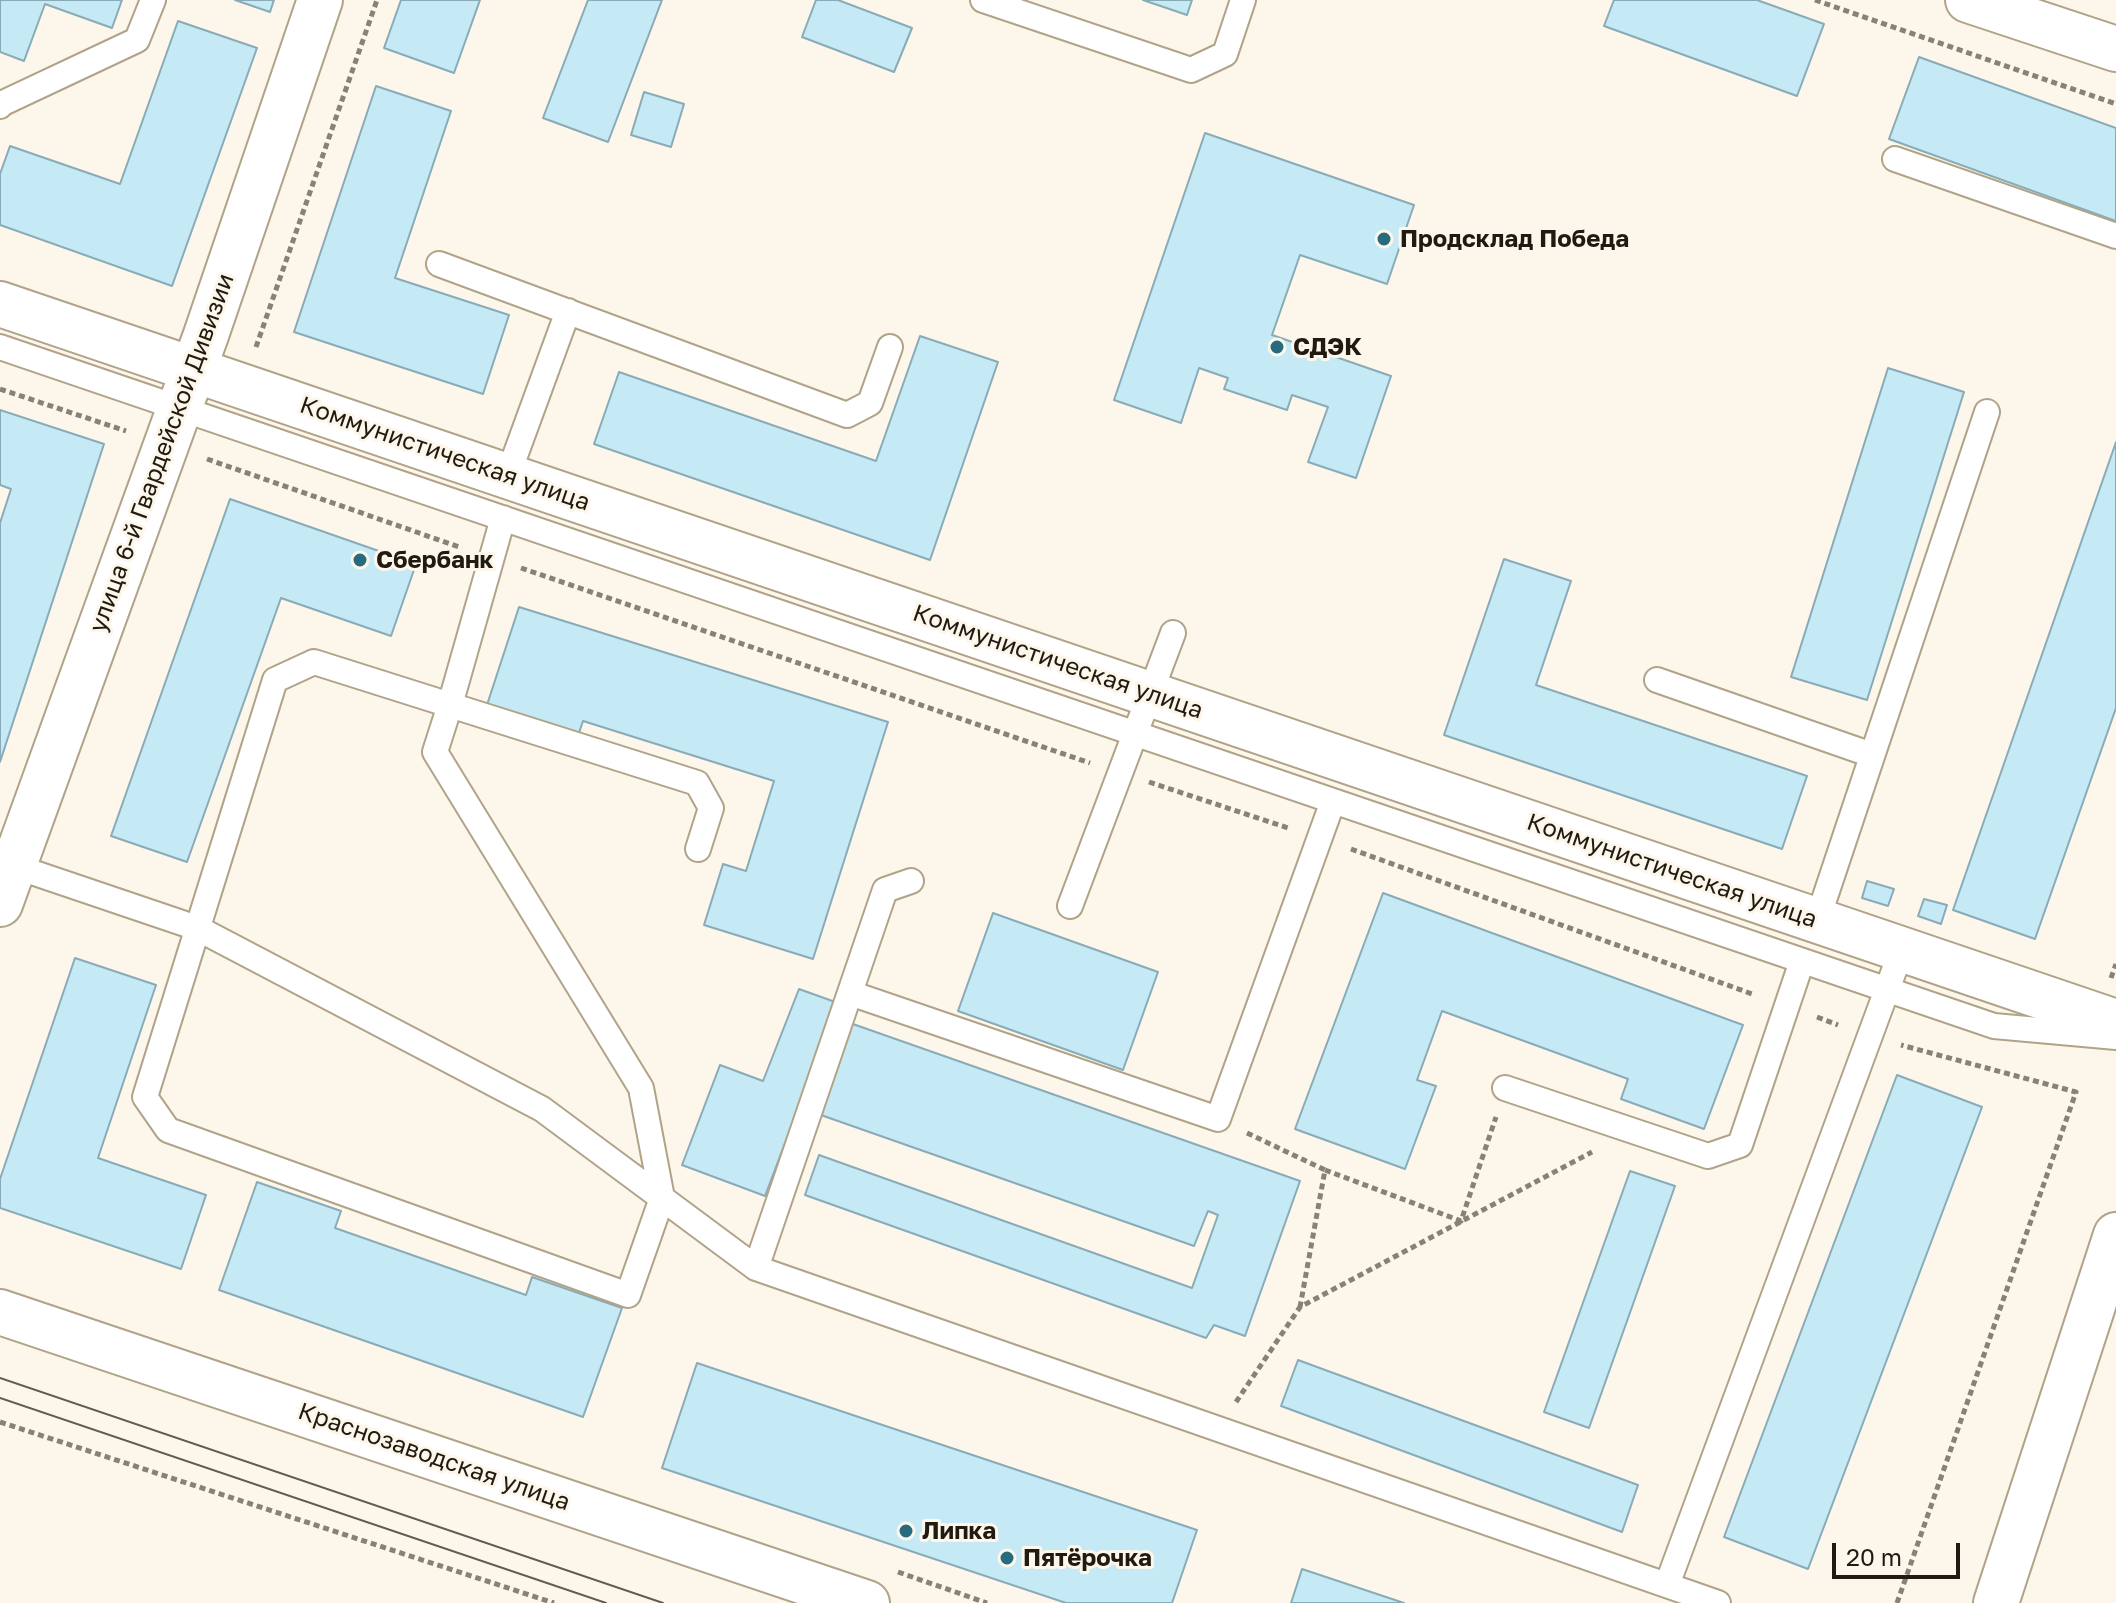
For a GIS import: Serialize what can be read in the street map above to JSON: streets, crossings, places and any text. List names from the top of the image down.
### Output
{
  "streets": {
    "street": ["улица 6-й Гвардейской Дивизии", "Коммунистическая улица", "Краснозаводская улица"]
  },
  "crossings": [
    ["улица 6-й Гвардейской Дивизии", "Коммунистическая улица"]
  ],
  "places": [
    "Продсклад Победа",
    "СДЭК",
    "Сбербанк",
    "Липка",
    "Пятёрочка"
  ],
  "scale_bar": "20 m"
}
